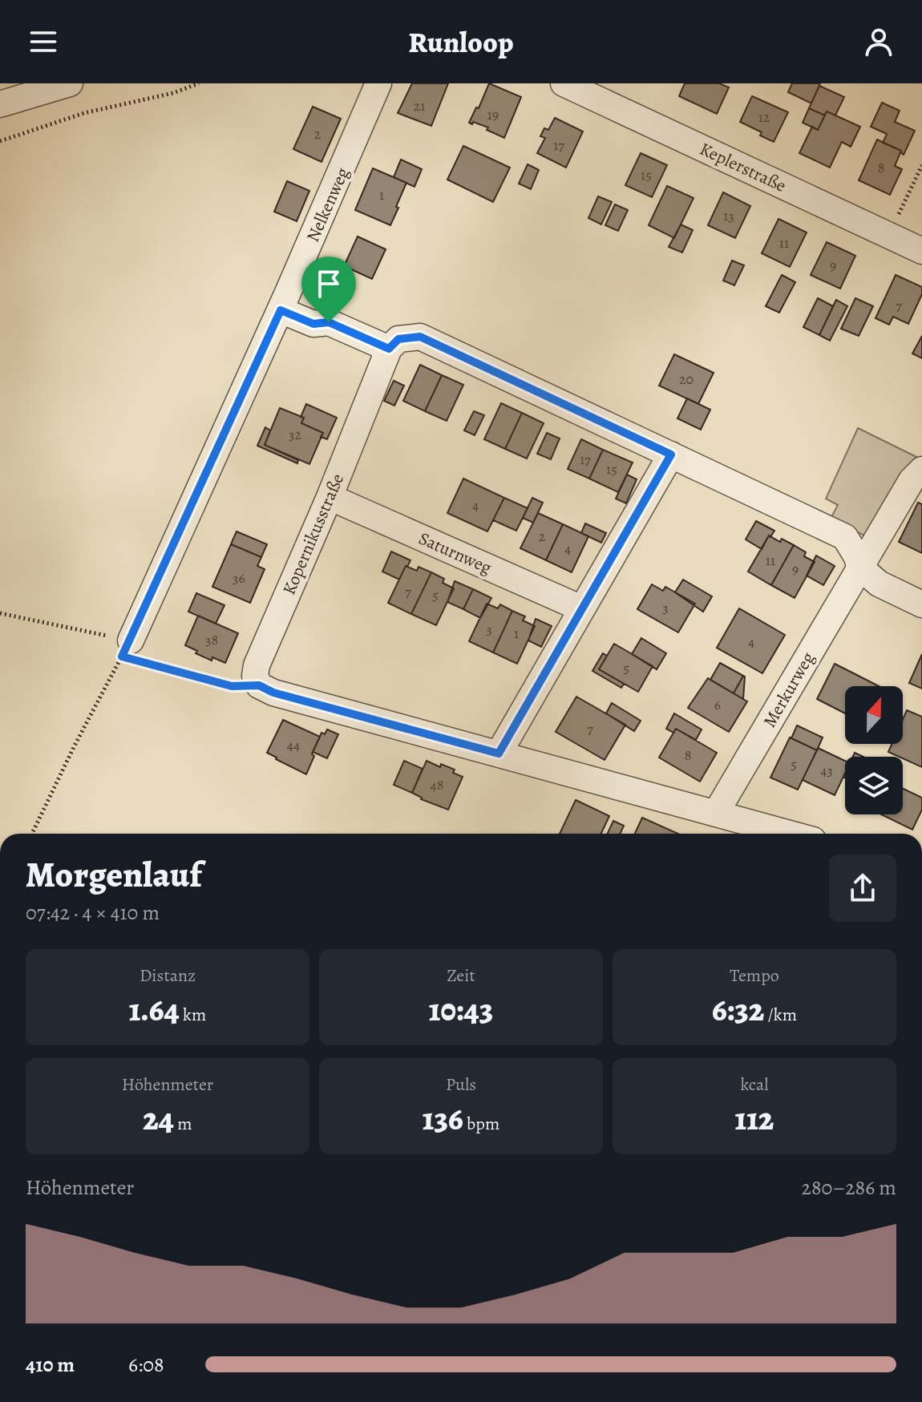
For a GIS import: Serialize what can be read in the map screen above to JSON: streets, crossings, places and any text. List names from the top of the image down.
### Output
{
  "streets": {
    "street": [
      "Keplerstraße",
      "Nelkenweg",
      "Kopernikusstraße",
      "Saturnweg",
      "Merkurweg"
    ]
  },
  "crossings": [
    ["Kopernikusstraße", "Saturnweg"]
  ],
  "house_numbers": [
    "21",
    "19",
    "12",
    "2",
    "17",
    "8",
    "15",
    "1",
    "13",
    "11",
    "9",
    "7",
    "20",
    "32",
    "17",
    "15",
    "4",
    "2",
    "4",
    "11",
    "9",
    "36",
    "7",
    "5",
    "3",
    "3",
    "1",
    "38",
    "4",
    "5",
    "6",
    "7",
    "44",
    "8",
    "5",
    "43",
    "48"
  ],
  "north": "top",
  "page": {
    "header": "Runloop",
    "heading": ["Morgenlauf", "07:42 · 4 × 410 m"],
    "stats": [
      ["Distanz", "1.64 km"],
      ["Zeit", "10:43"],
      ["Tempo", "6:32 /km"],
      ["Höhenmeter", "24 m"],
      ["Puls", "136 bpm"],
      ["kcal", "112"]
    ],
    "chart": ["Höhenmeter", "280–286 m"],
    "list": [
      {
        "name": "410 m",
        "note": "6:08"
      }
    ]
  }
}
